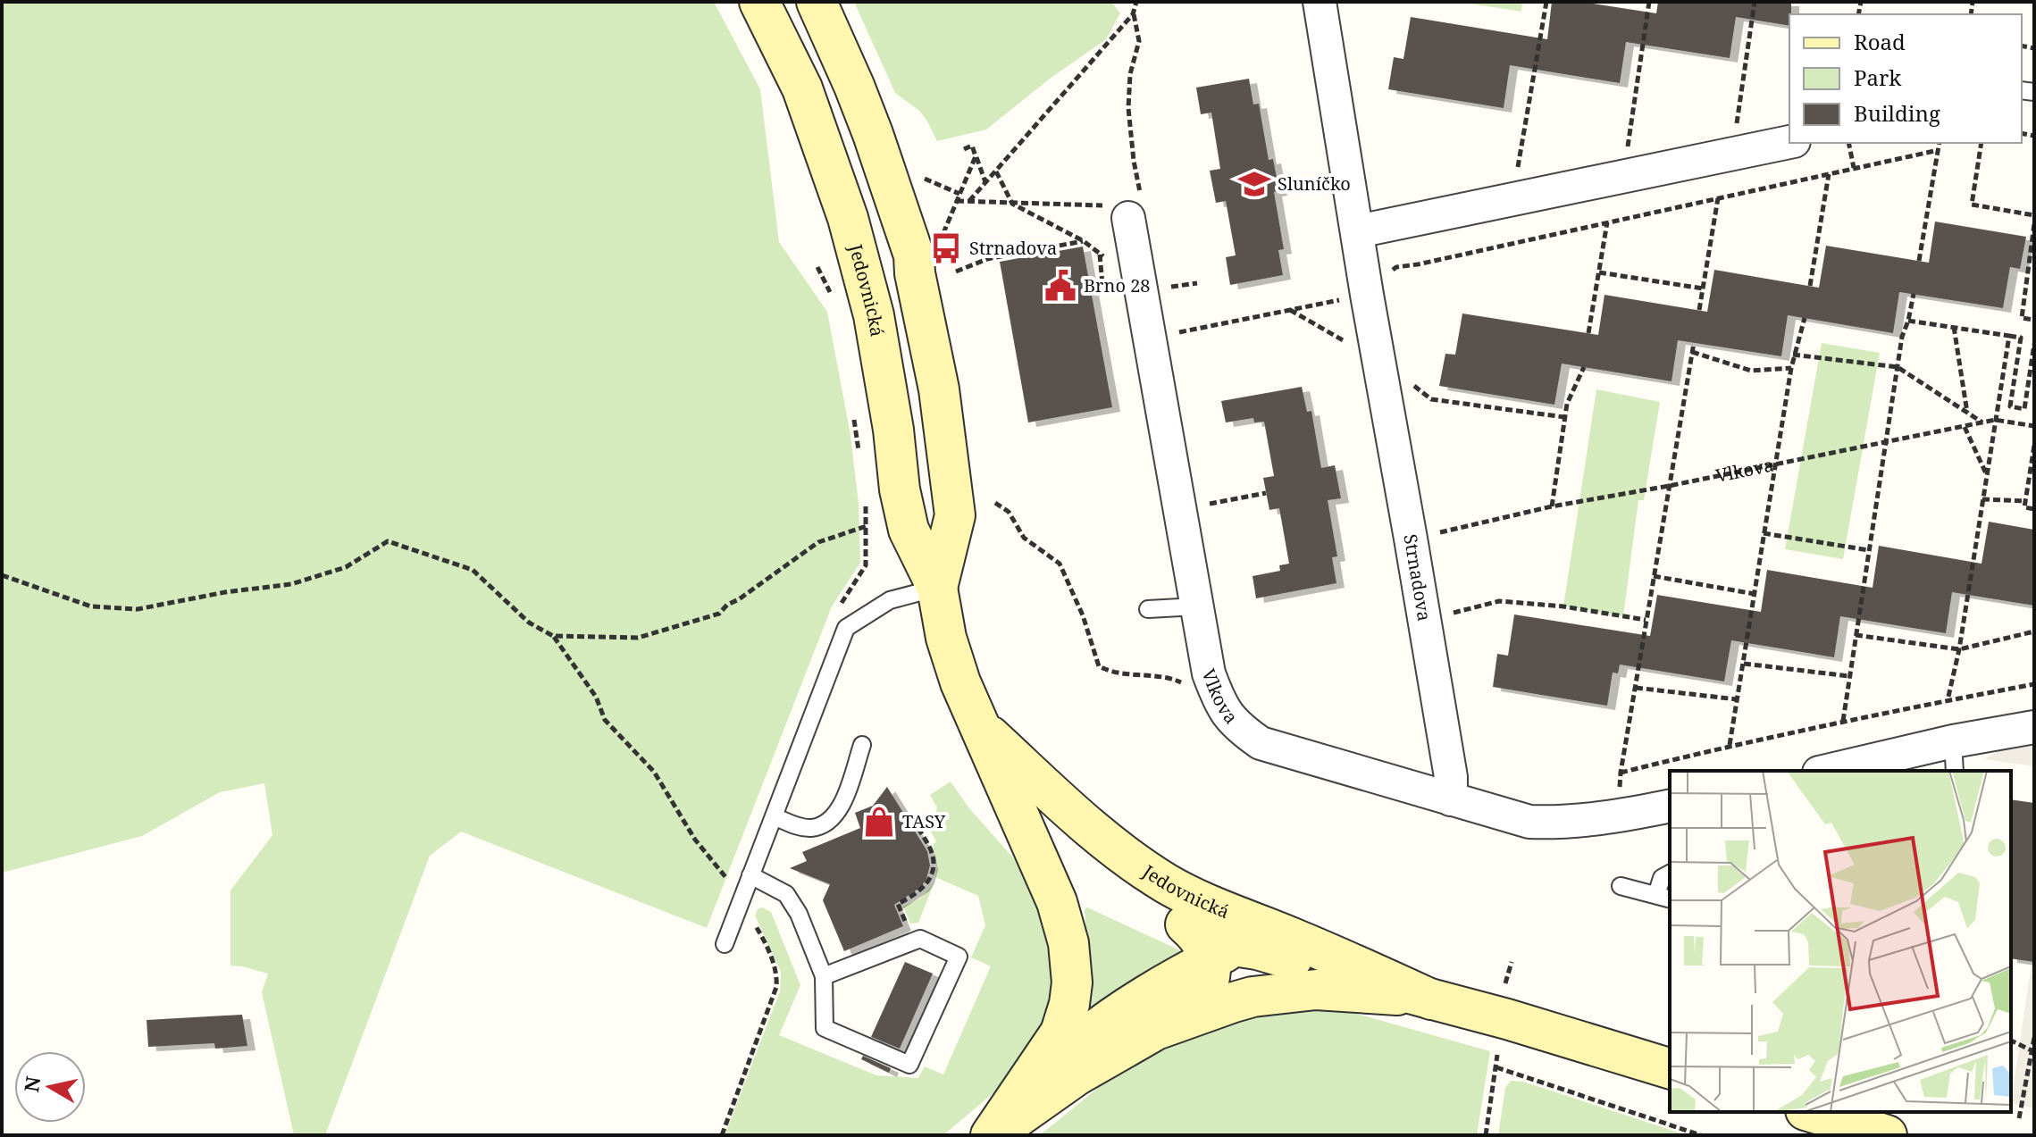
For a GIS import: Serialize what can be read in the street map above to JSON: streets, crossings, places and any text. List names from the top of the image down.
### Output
{
  "streets": {
    "main road": ["Jedovnická"],
    "street": ["Vlkova", "Strnadova"]
  },
  "crossings": [
    ["Vlkova", "Strnadova"]
  ],
  "places": {
    "school or university": ["Sluníčko"],
    "bus stop": ["Strnadova"],
    "public building": ["Brno 28"],
    "shop": ["TASY"]
  },
  "legend": ["Road", "Park", "Building"],
  "north": "left"
}
